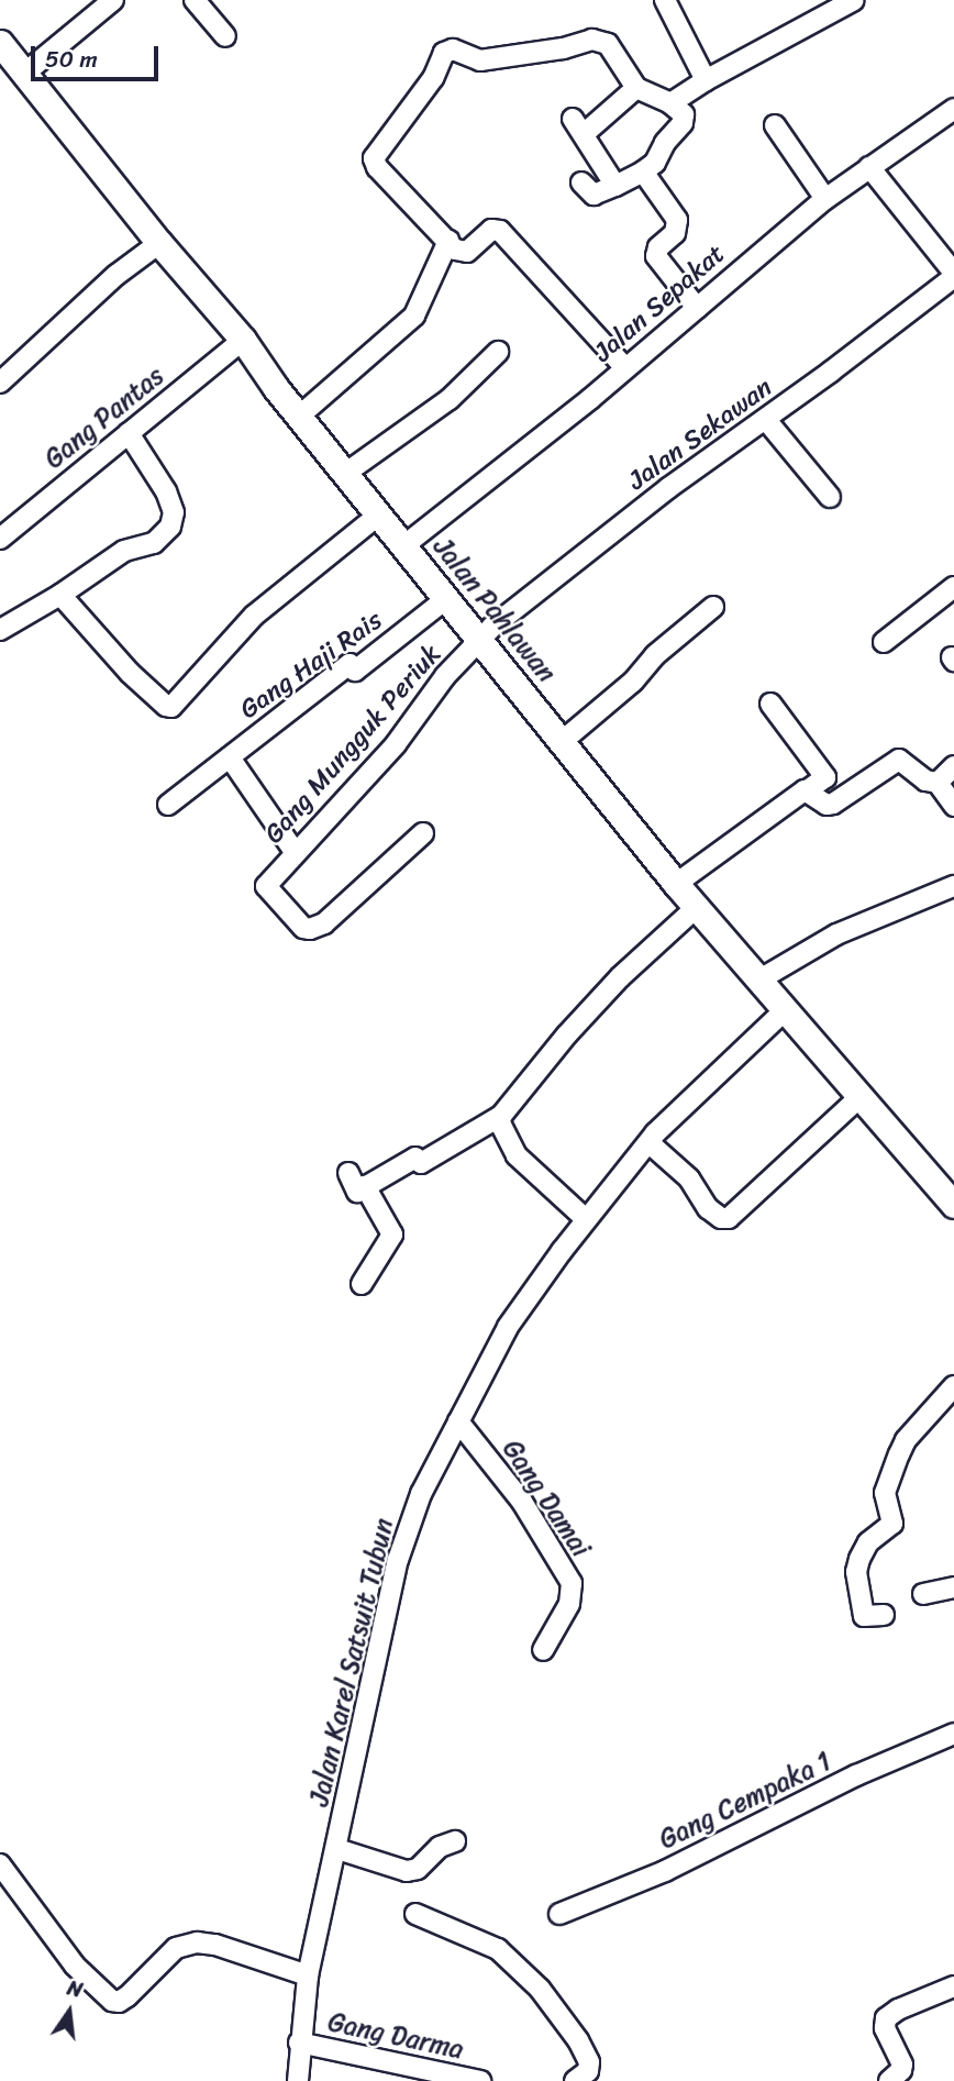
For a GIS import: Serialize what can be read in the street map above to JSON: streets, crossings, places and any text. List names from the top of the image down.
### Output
{
  "streets": {
    "main road": ["Jalan Pahlawan"],
    "street": [
      "Jalan Sepakat",
      "Gang Pantas",
      "Jalan Sekawan",
      "Gang Haji Rais",
      "Gang Mungguk Periuk",
      "Gang Damai",
      "Jalan Karel Satsuit Tubun",
      "Gang Cempaka 1",
      "Gang Darma"
    ]
  },
  "crossings": [
    ["Jalan Sepakat", "Jalan Pahlawan"],
    ["Gang Pantas", "Jalan Pahlawan"],
    ["Jalan Sekawan", "Jalan Pahlawan"],
    ["Jalan Sekawan", "Gang Mungguk Periuk"],
    ["Jalan Pahlawan", "Gang Haji Rais"],
    ["Jalan Pahlawan", "Gang Mungguk Periuk"],
    ["Jalan Pahlawan", "Jalan Karel Satsuit Tubun"],
    ["Gang Damai", "Jalan Karel Satsuit Tubun"],
    ["Jalan Karel Satsuit Tubun", "Gang Darma"]
  ],
  "scale_bar": "50 m",
  "north": "top"
}
